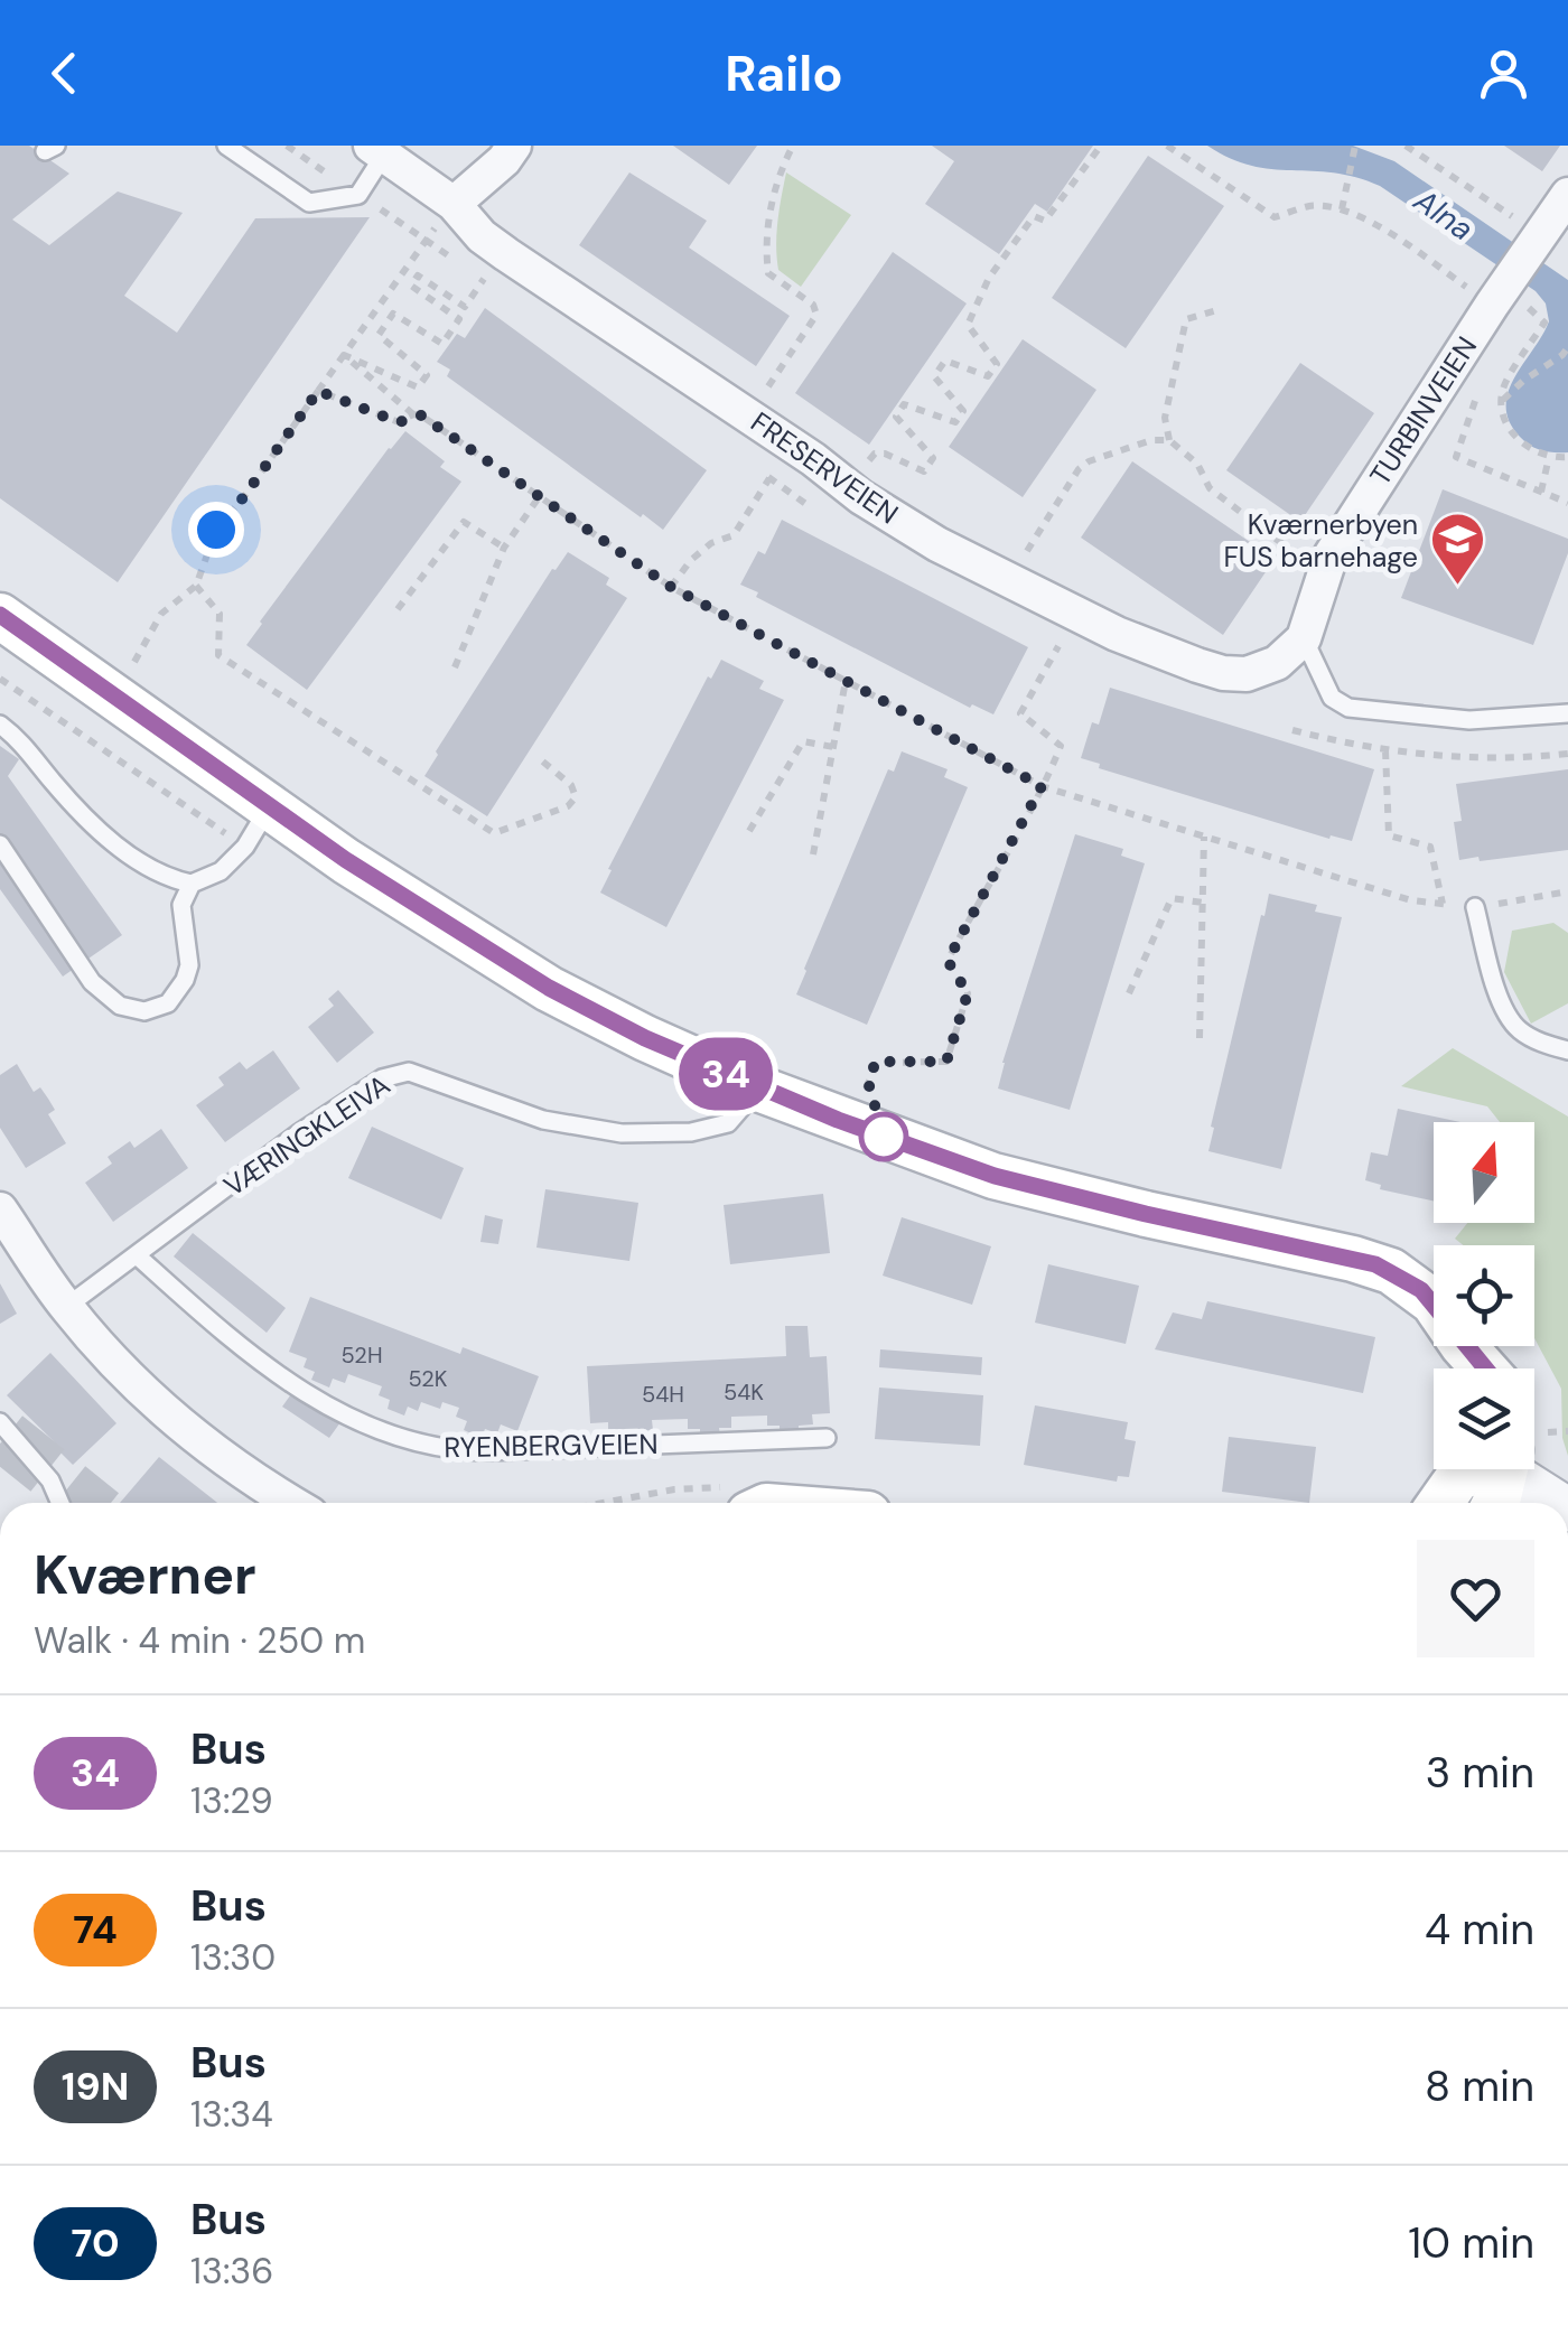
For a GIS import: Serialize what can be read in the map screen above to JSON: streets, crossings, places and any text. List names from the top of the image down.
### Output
{
  "streets": {
    "street": ["TURBINVEIEN", "FRESERVEIEN"],
    "lane": ["VÆRINGKLEIVA", "RYENBERGVEIEN"]
  },
  "crossings": [
    ["TURBINVEIEN", "FRESERVEIEN"],
    ["VÆRINGKLEIVA", "RYENBERGVEIEN"]
  ],
  "water": ["Alna"],
  "places": {
    "school or university": ["Kværnerbyen FUS barnehage"]
  },
  "lines": ["bus line 34"],
  "house_numbers": [
    "52H",
    "52K",
    "54K",
    "54H"
  ],
  "north": "top",
  "page": {
    "header": "Railo",
    "on_map": "34",
    "heading": ["Kværner", "Walk · 4 min · 250 m"],
    "list": [
      {
        "mark": "34",
        "name": "Bus",
        "note": "13:29",
        "value": "3 min"
      },
      {
        "mark": "74",
        "name": "Bus",
        "note": "13:30",
        "value": "4 min"
      },
      {
        "mark": "19N",
        "name": "Bus",
        "note": "13:34",
        "value": "8 min"
      },
      {
        "mark": "70",
        "name": "Bus",
        "note": "13:36",
        "value": "10 min"
      }
    ]
  }
}
